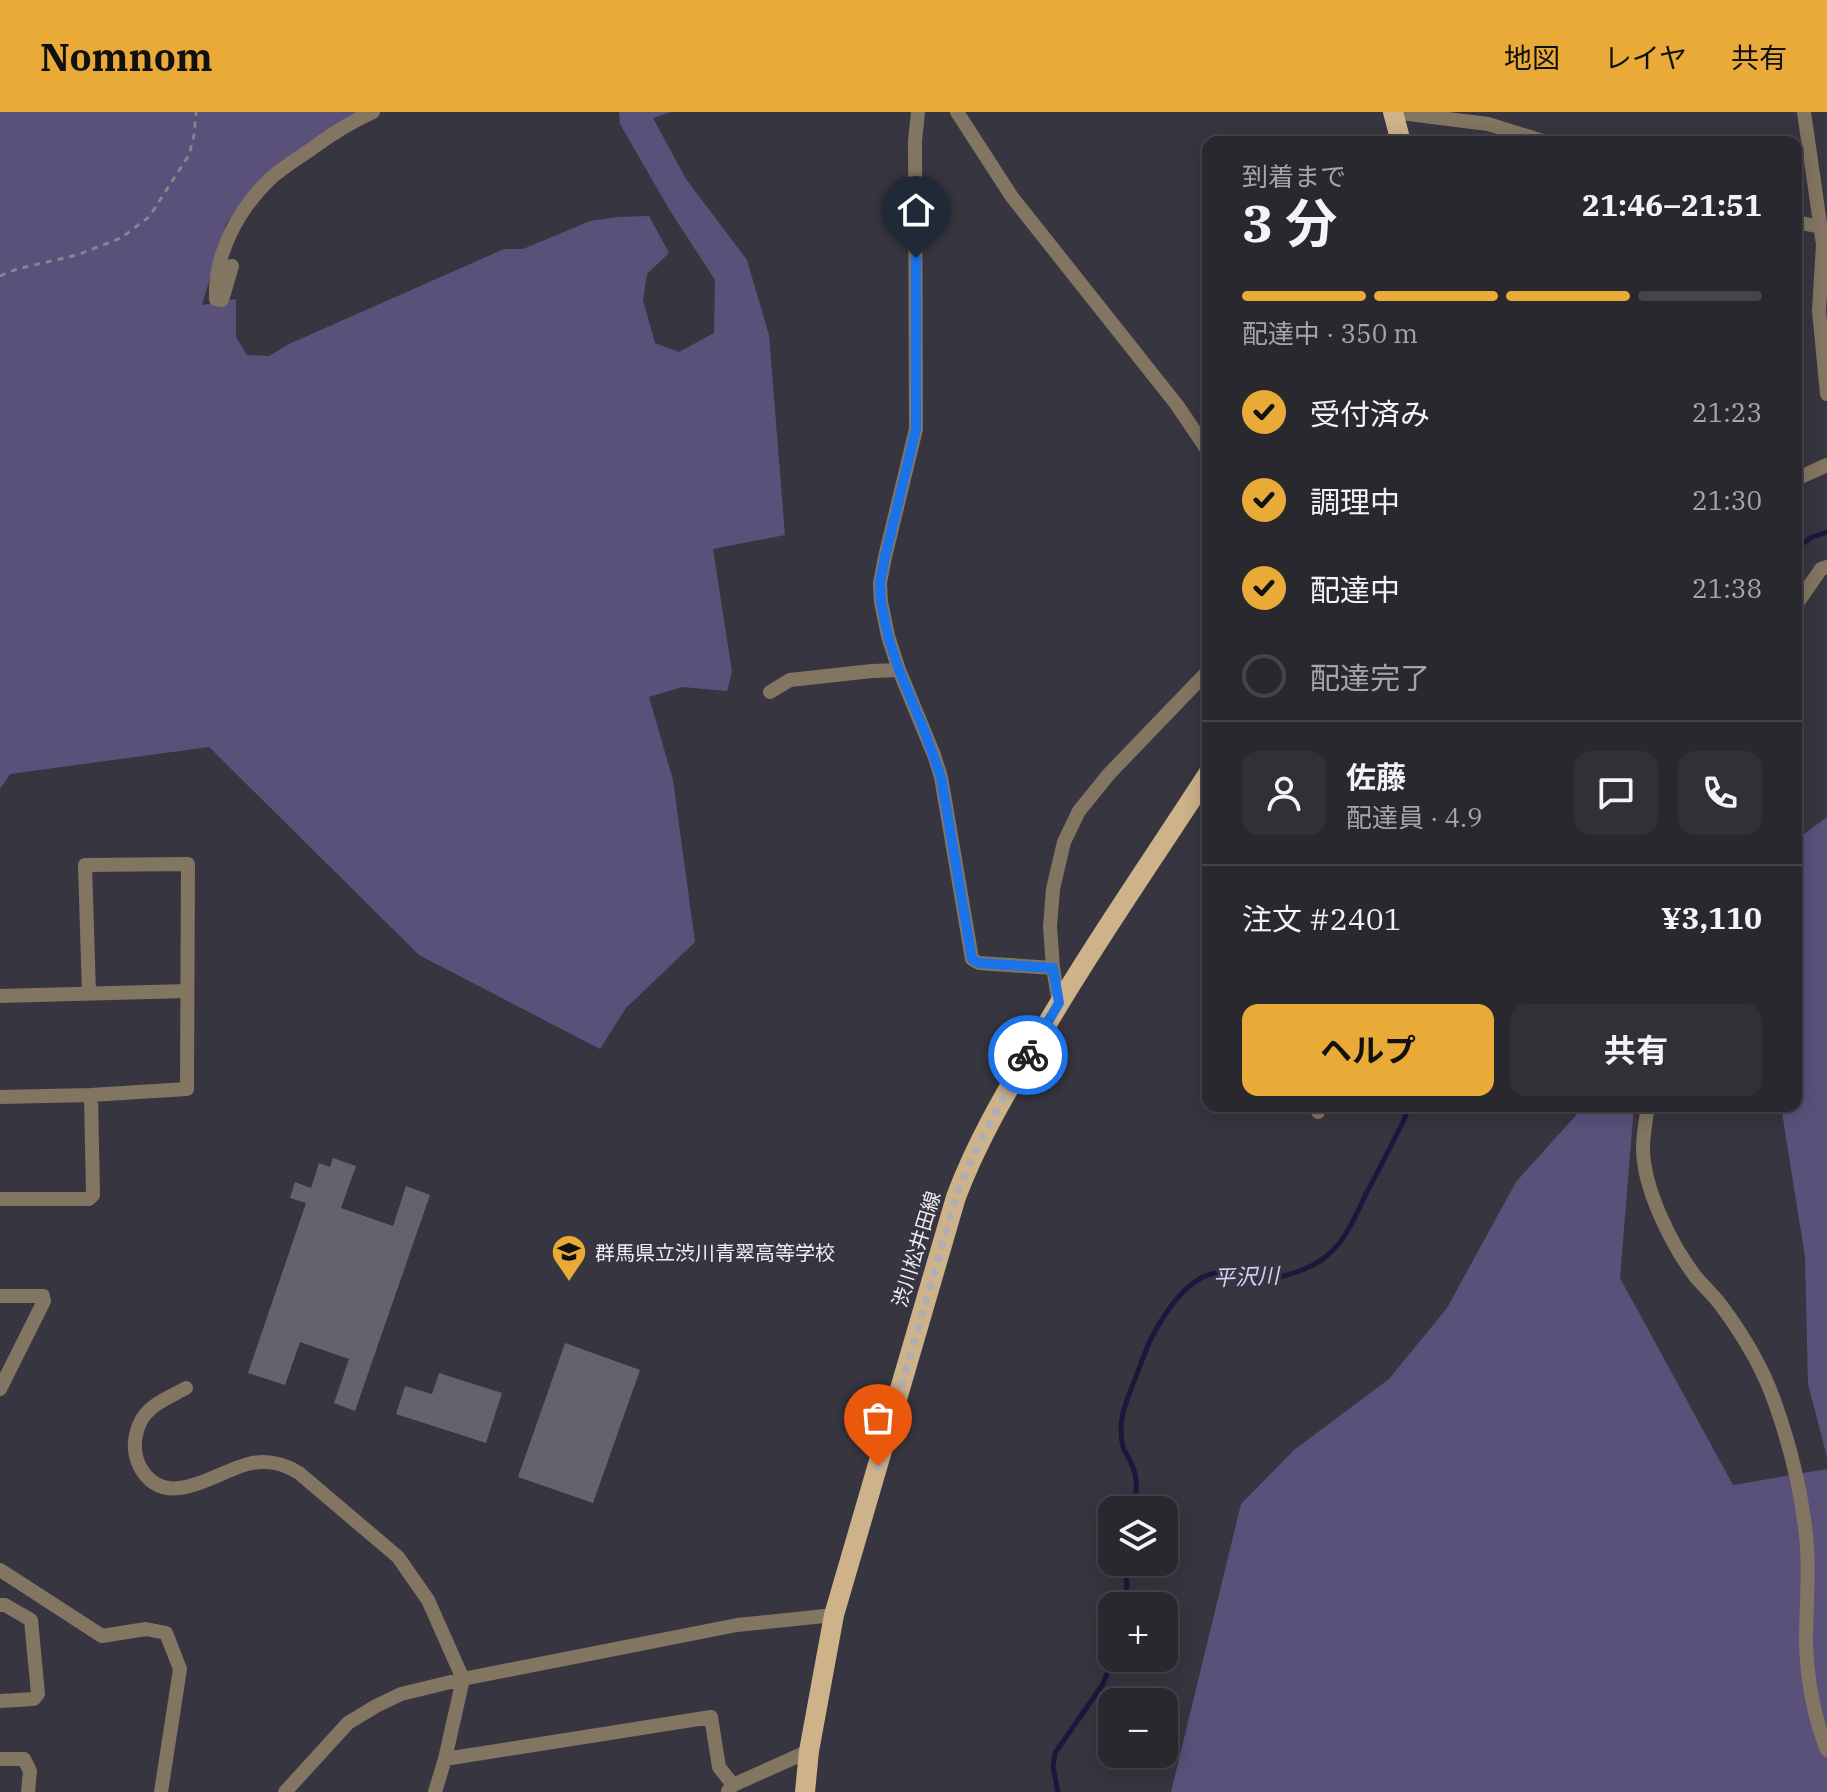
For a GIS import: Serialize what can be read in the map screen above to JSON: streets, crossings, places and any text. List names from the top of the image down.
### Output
{
  "streets": {
    "main road": ["渋川松井田線"]
  },
  "water": ["平沢川"],
  "places": {
    "school or university": ["群馬県立渋川青翠高等学校"]
  },
  "page": {
    "header": "Nomnom",
    "nav": ["地図", "レイヤ", "共有"],
    "heading": ["3 分", "到着まで", "21:46–21:51"],
    "panel": [
      "佐藤",
      "配達員 · 4.9",
      "注文 #2401",
      "¥3,110"
    ],
    "bar": "配達中 · 350 m",
    "list": [
      ["受付済み", "21:23"],
      ["調理中", "21:30"],
      ["配達中", "21:38"],
      "配達完了"
    ],
    "buttons": ["ヘルプ", "共有"],
    "map_buttons": ["+", "−"]
  }
}
